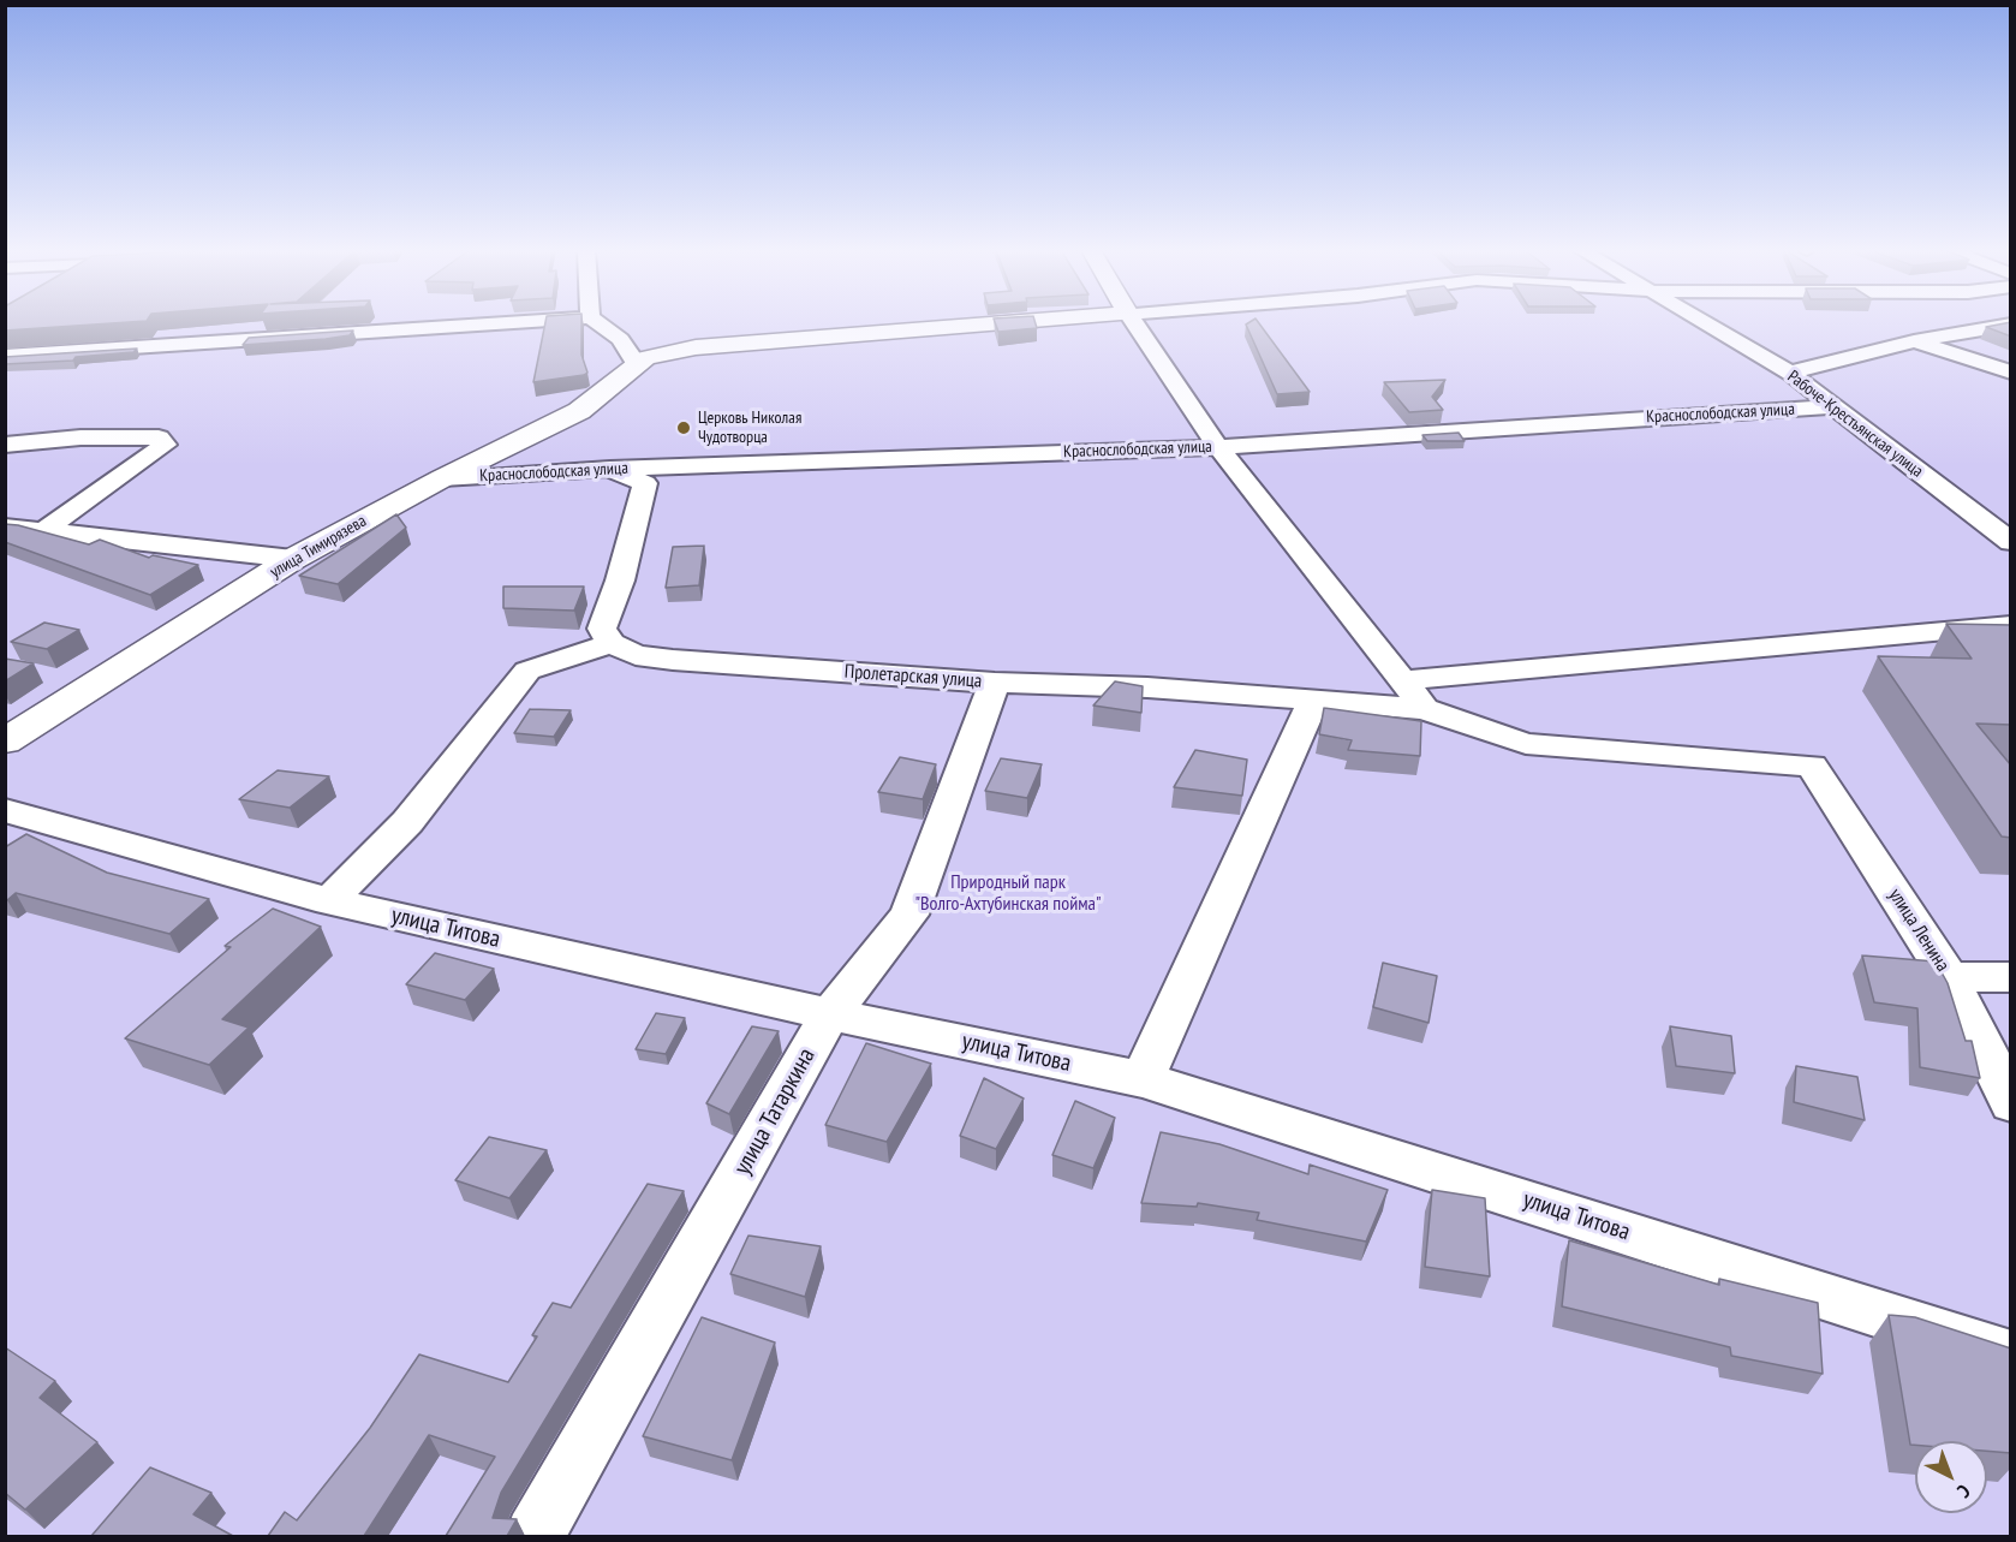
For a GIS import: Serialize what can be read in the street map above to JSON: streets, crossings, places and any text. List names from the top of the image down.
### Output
{
  "streets": {
    "street": [
      "Краснослободская улица",
      "Рабоче-Крестьянская улица",
      "улица Тимирязева",
      "Пролетарская улица",
      "улица Титова",
      "улица Ленина",
      "улица Татаркина"
    ]
  },
  "crossings": [
    ["Краснослободская улица", "Рабоче-Крестьянская улица"],
    ["Краснослободская улица", "улица Тимирязева"],
    ["Пролетарская улица", "улица Ленина"],
    ["Пролетарская улица", "улица Татаркина"],
    ["улица Титова", "улица Татаркина"]
  ],
  "parks": ["Природный парк \"Волго-Ахтубинская пойма\""],
  "places": ["Церковь Николая Чудотворца"],
  "north": "bottom right"
}
